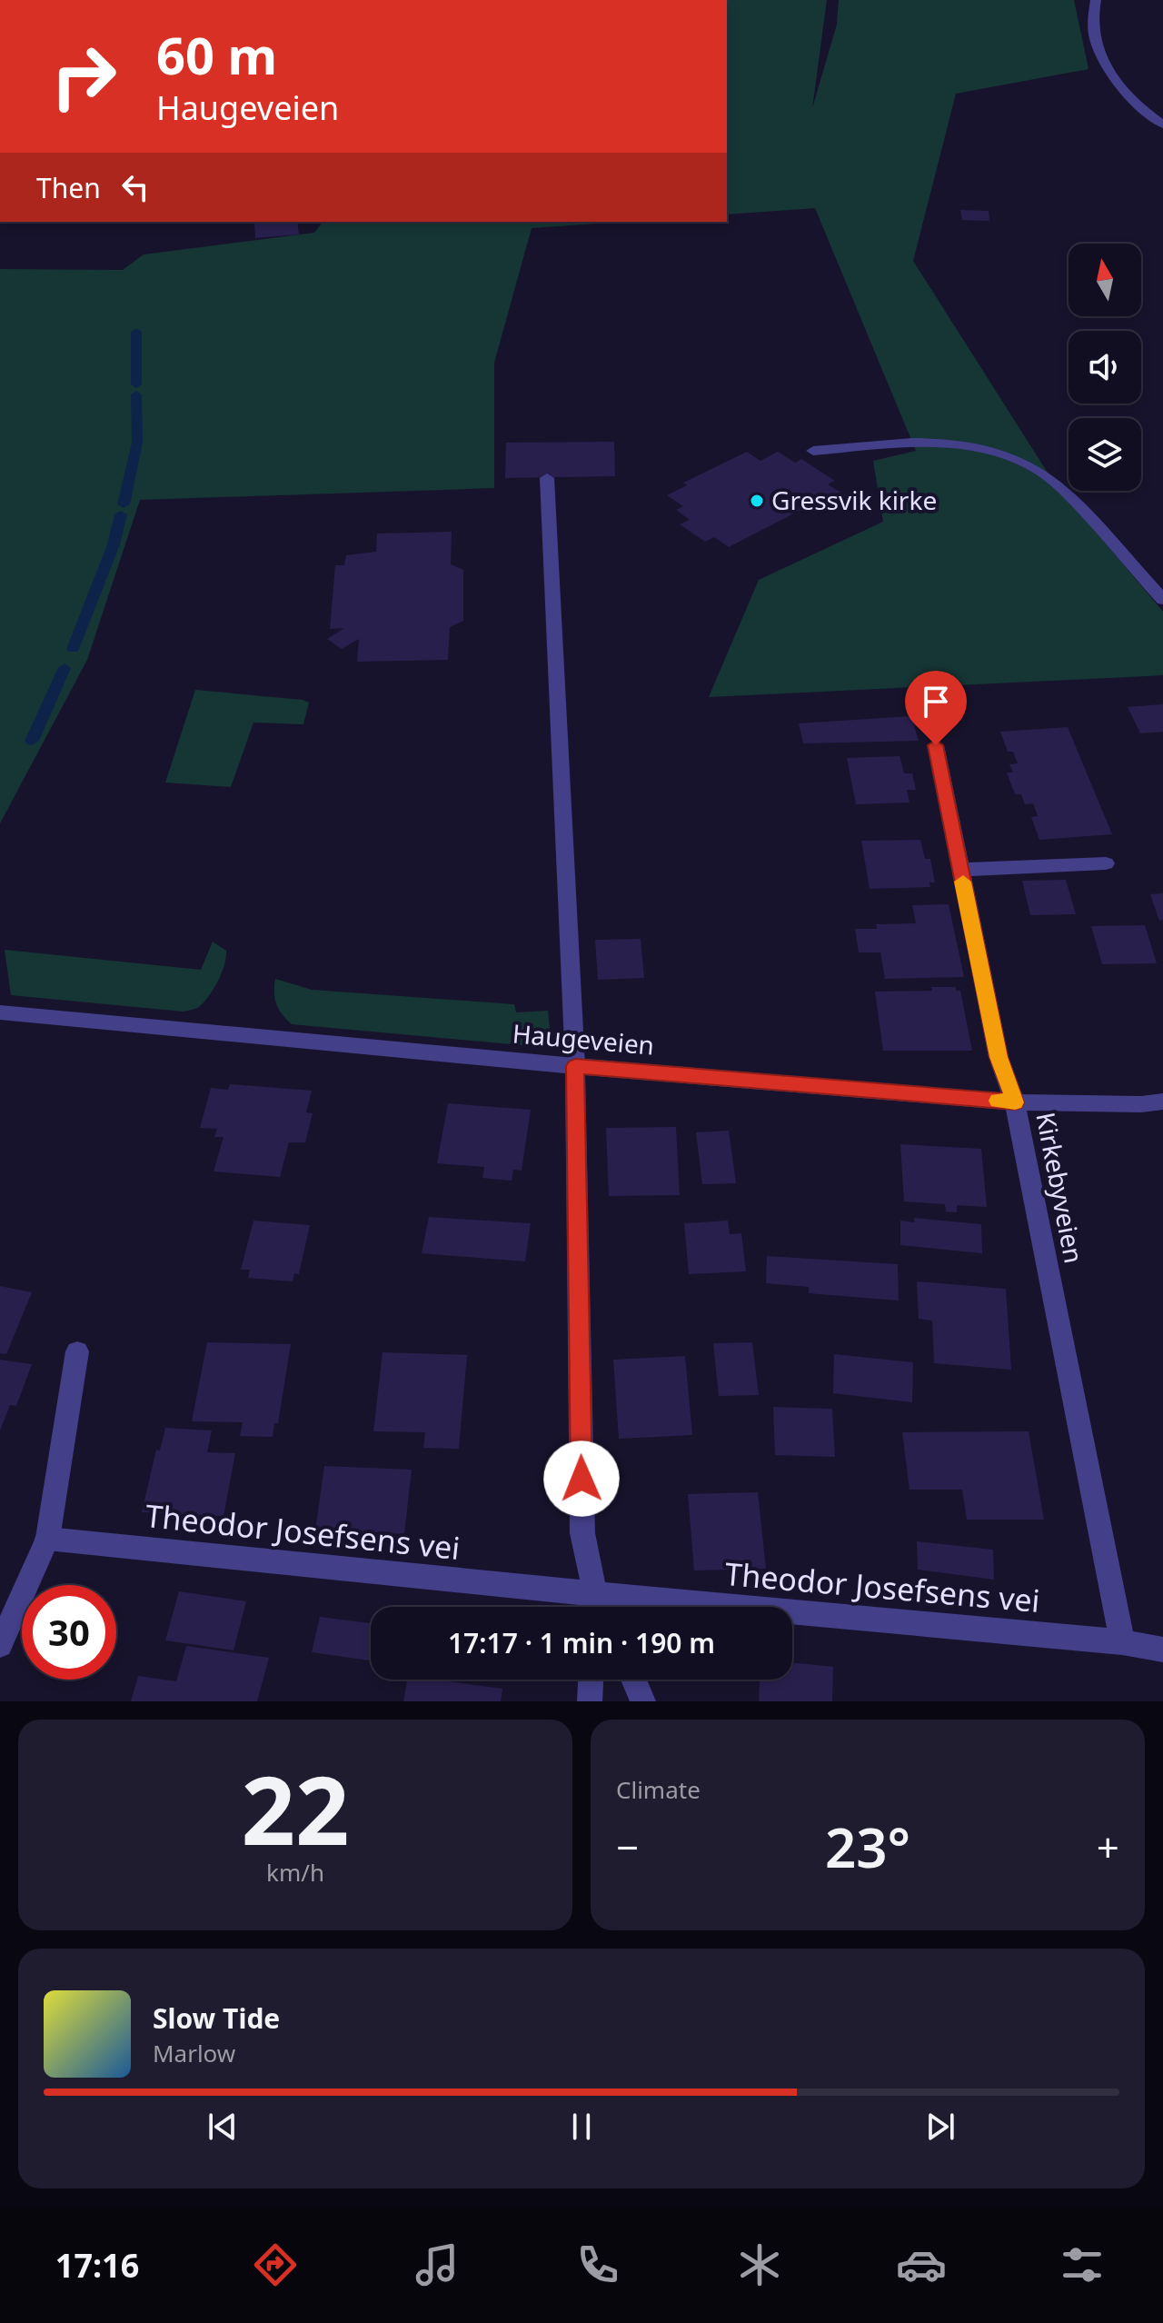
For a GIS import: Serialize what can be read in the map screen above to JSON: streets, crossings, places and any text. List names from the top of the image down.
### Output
{
  "streets": {
    "street": ["Haugeveien", "Kirkebyveien", "Theodor Josefsens vei"]
  },
  "crossings": [
    ["Haugeveien", "Kirkebyveien"],
    ["Kirkebyveien", "Theodor Josefsens vei"]
  ],
  "places": ["Gressvik kirke"],
  "north": "top",
  "page": {
    "turn": ["60 m", "Haugeveien"],
    "then": "Then",
    "limit": "30",
    "trip": "17:17 · 1 min · 190 m",
    "tile": [
      ["22", "km/h"],
      "Climate"
    ],
    "heat": ["−", "23°", "+"],
    "song": ["Slow Tide", "Marlow"],
    "tabs": "17:16"
  }
}
